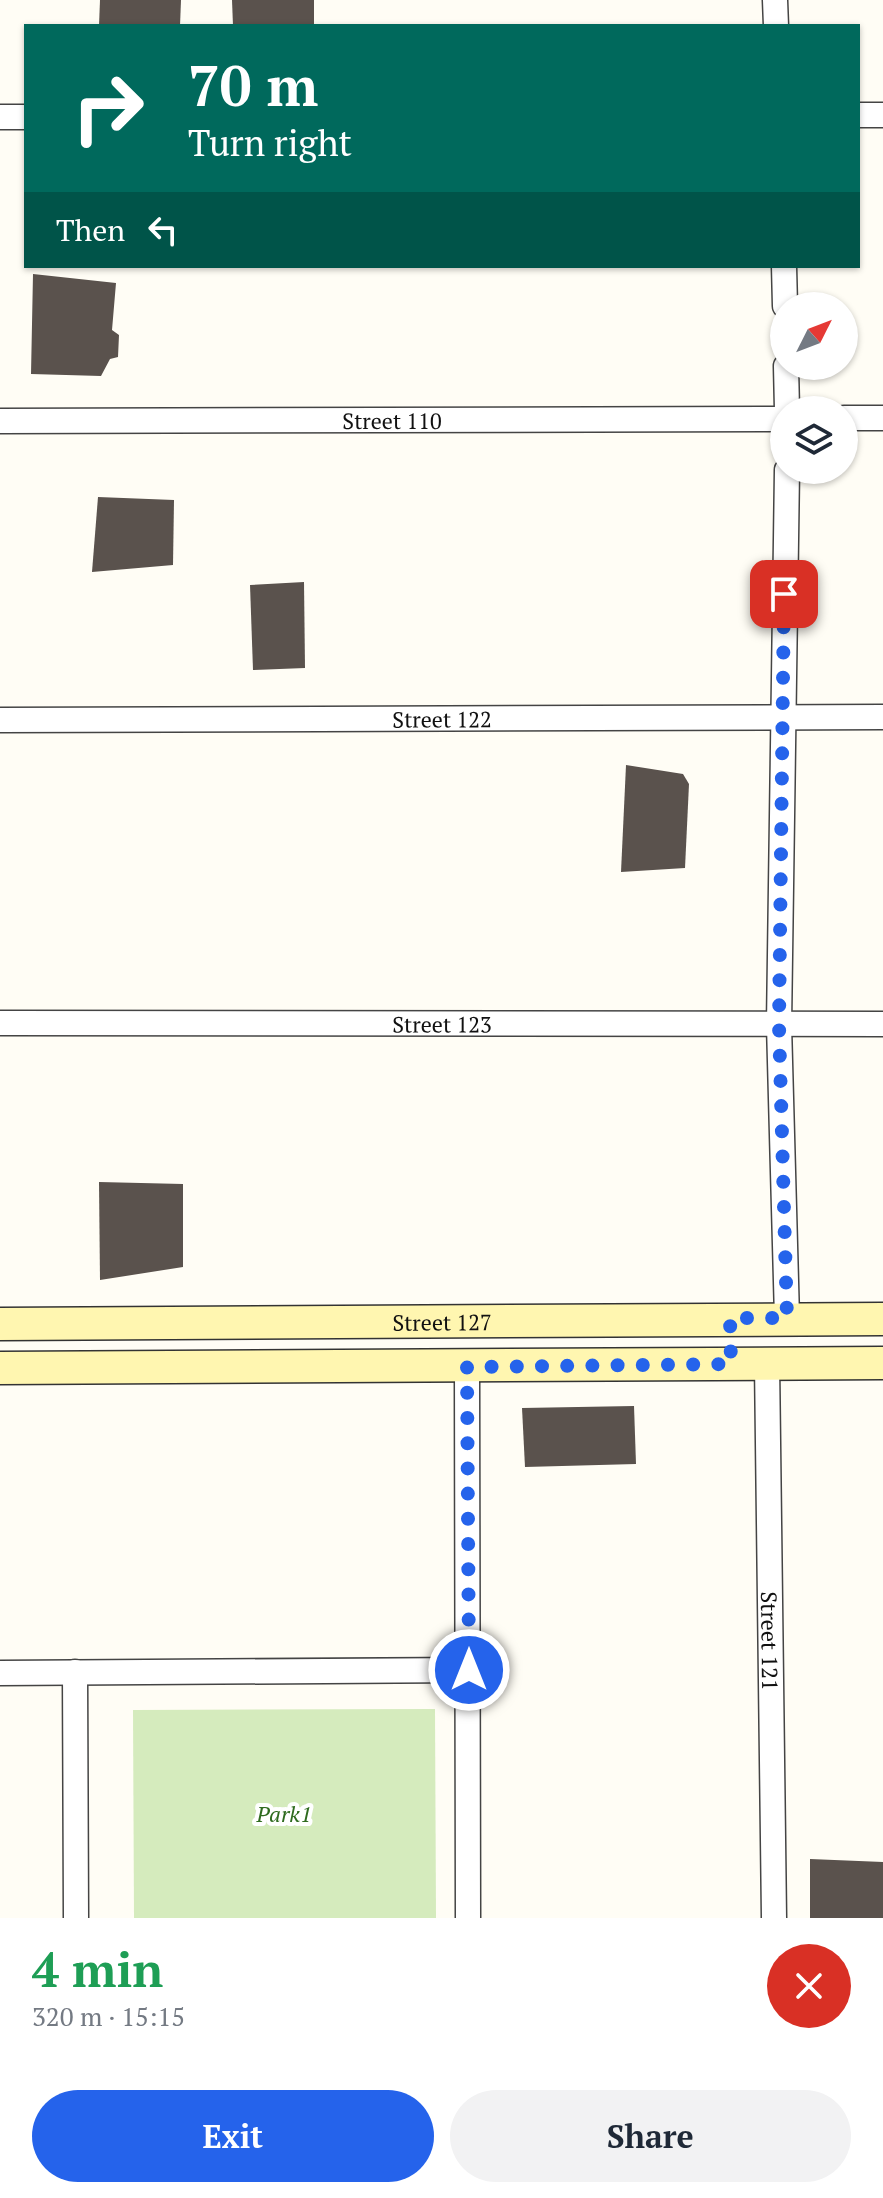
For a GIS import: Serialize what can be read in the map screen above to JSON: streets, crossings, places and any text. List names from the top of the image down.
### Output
{
  "streets": {
    "street": [
      "Street 110",
      "Street 122",
      "Street 123",
      "Street 127",
      "Street 121"
    ]
  },
  "parks": ["Park1"],
  "north": "top right",
  "page": {
    "turn": ["70 m", "Turn right"],
    "then": "Then",
    "heading": ["4 min", "320 m · 15:15"],
    "buttons": ["Exit", "Share"]
  }
}
